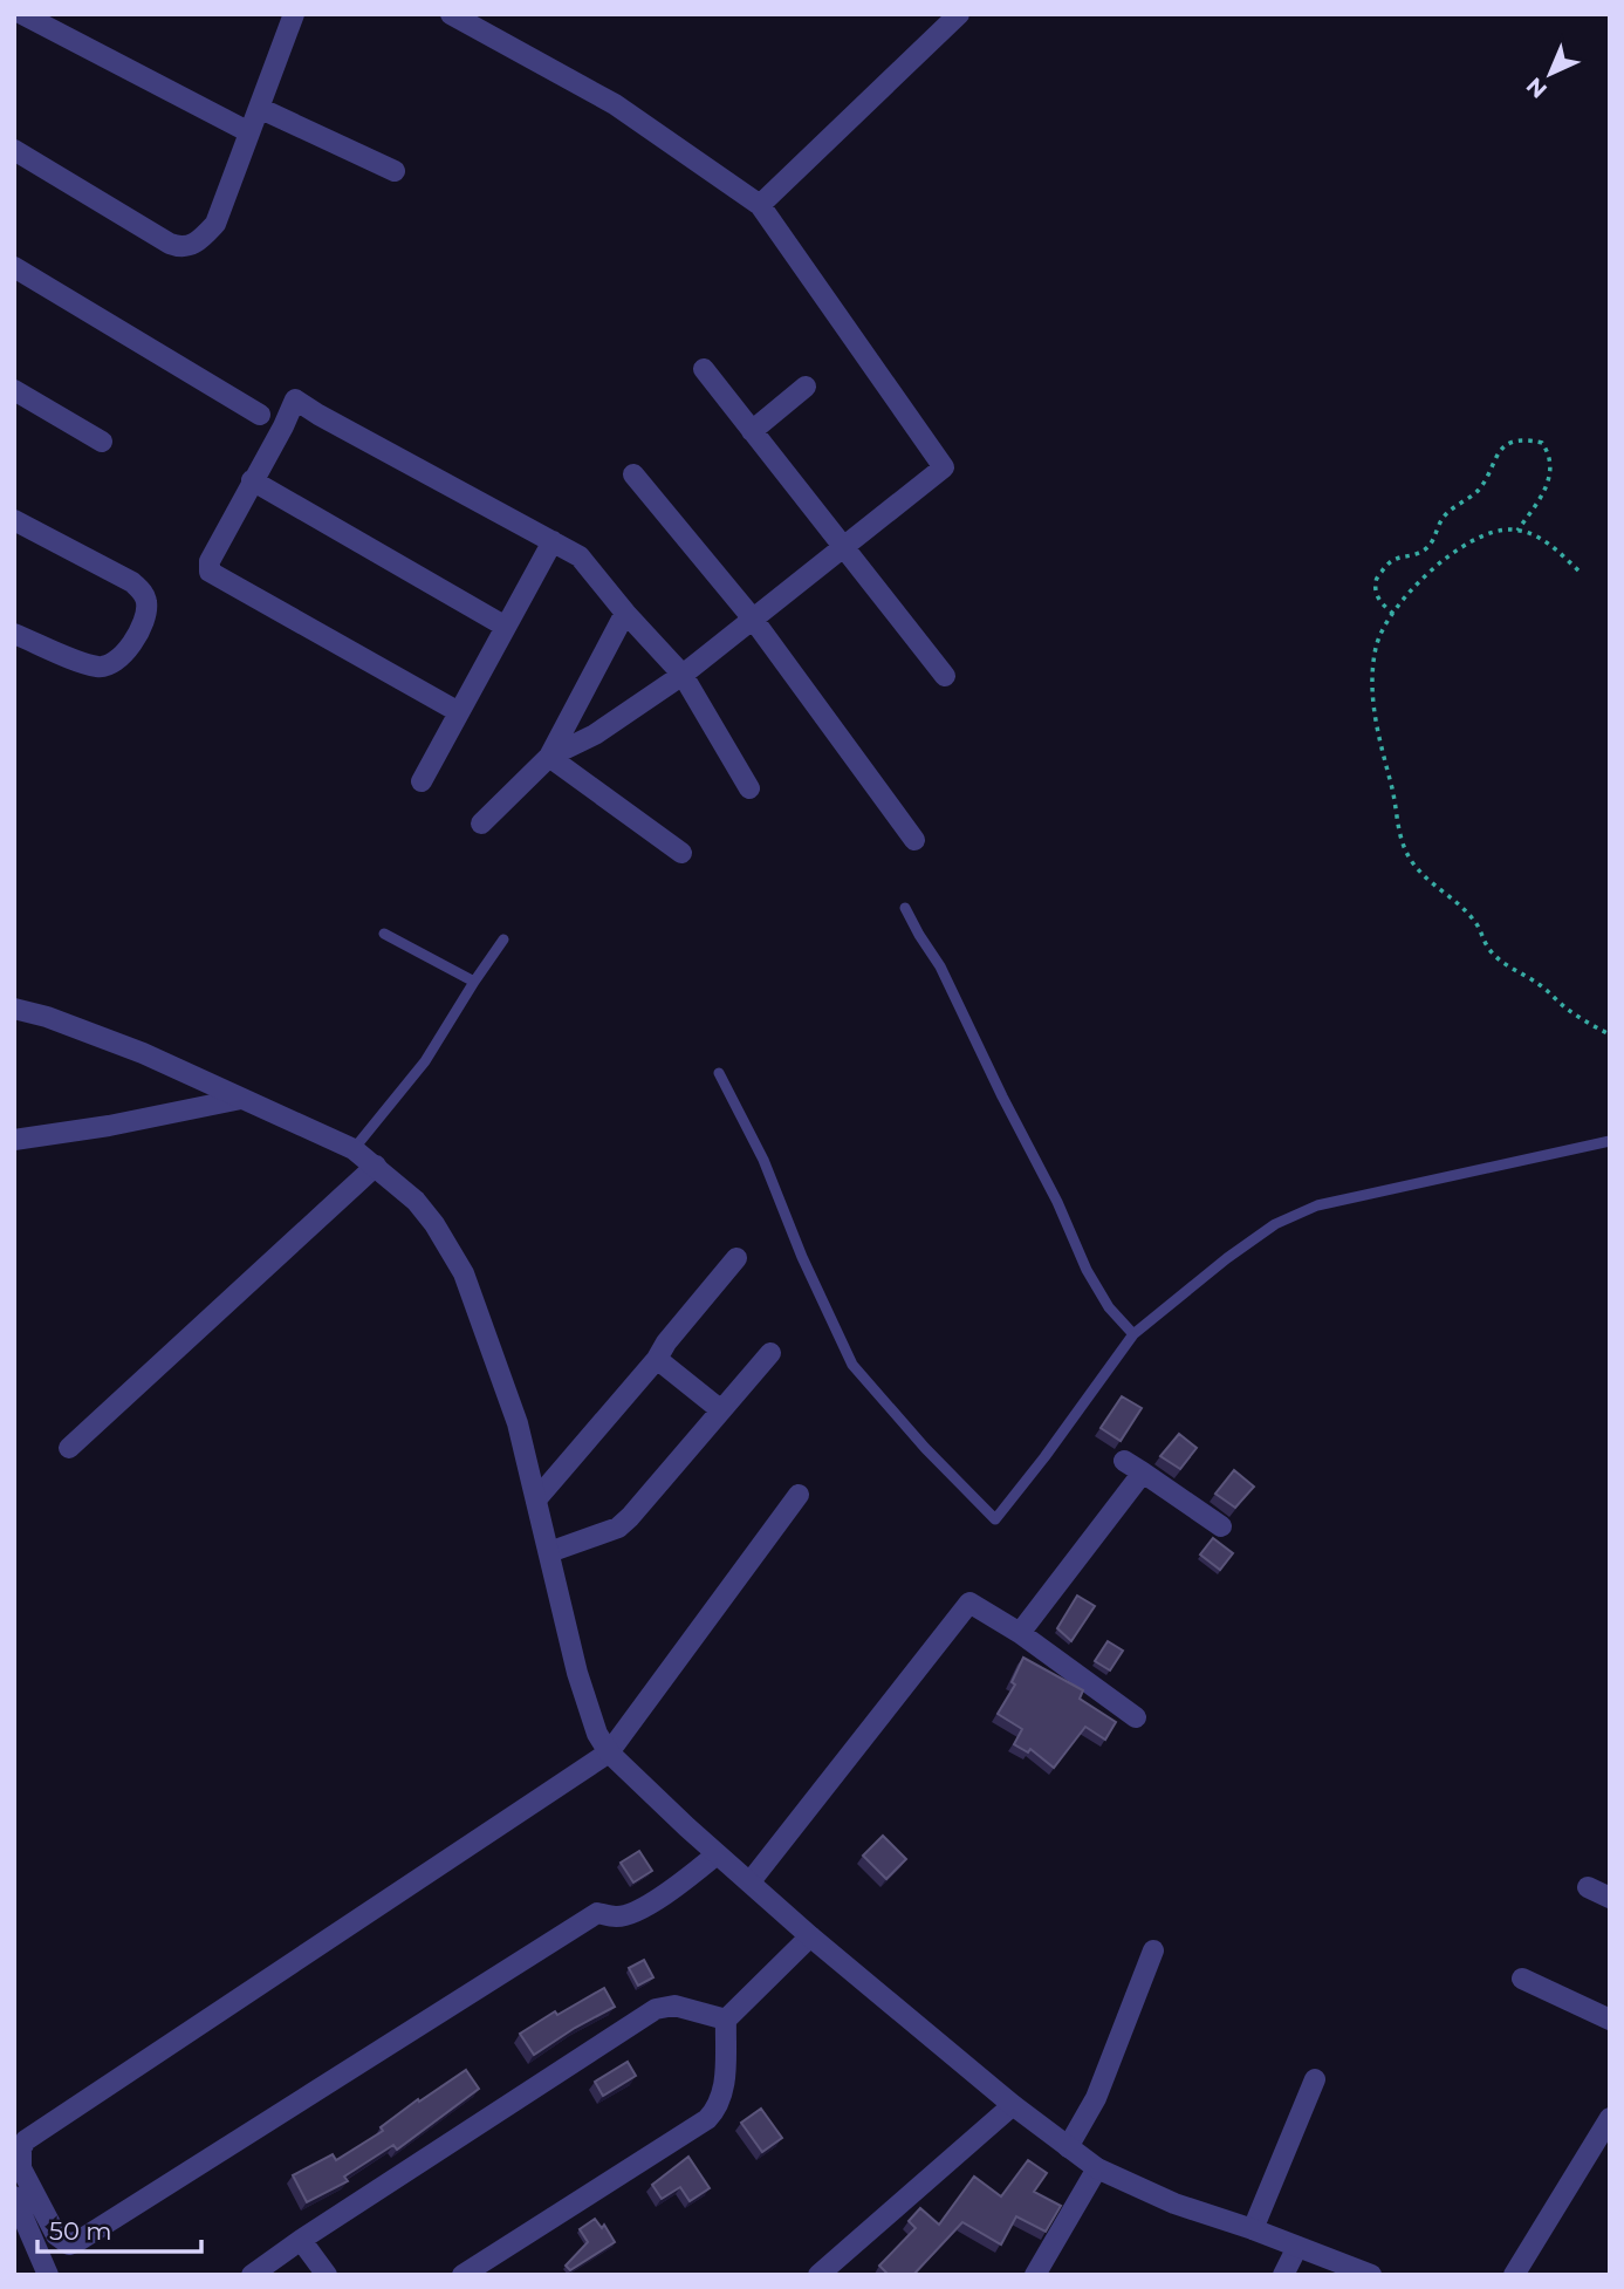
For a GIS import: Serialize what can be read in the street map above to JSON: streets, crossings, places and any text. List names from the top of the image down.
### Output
{
  "scale_bar": "50 m",
  "north": "bottom left"
}
